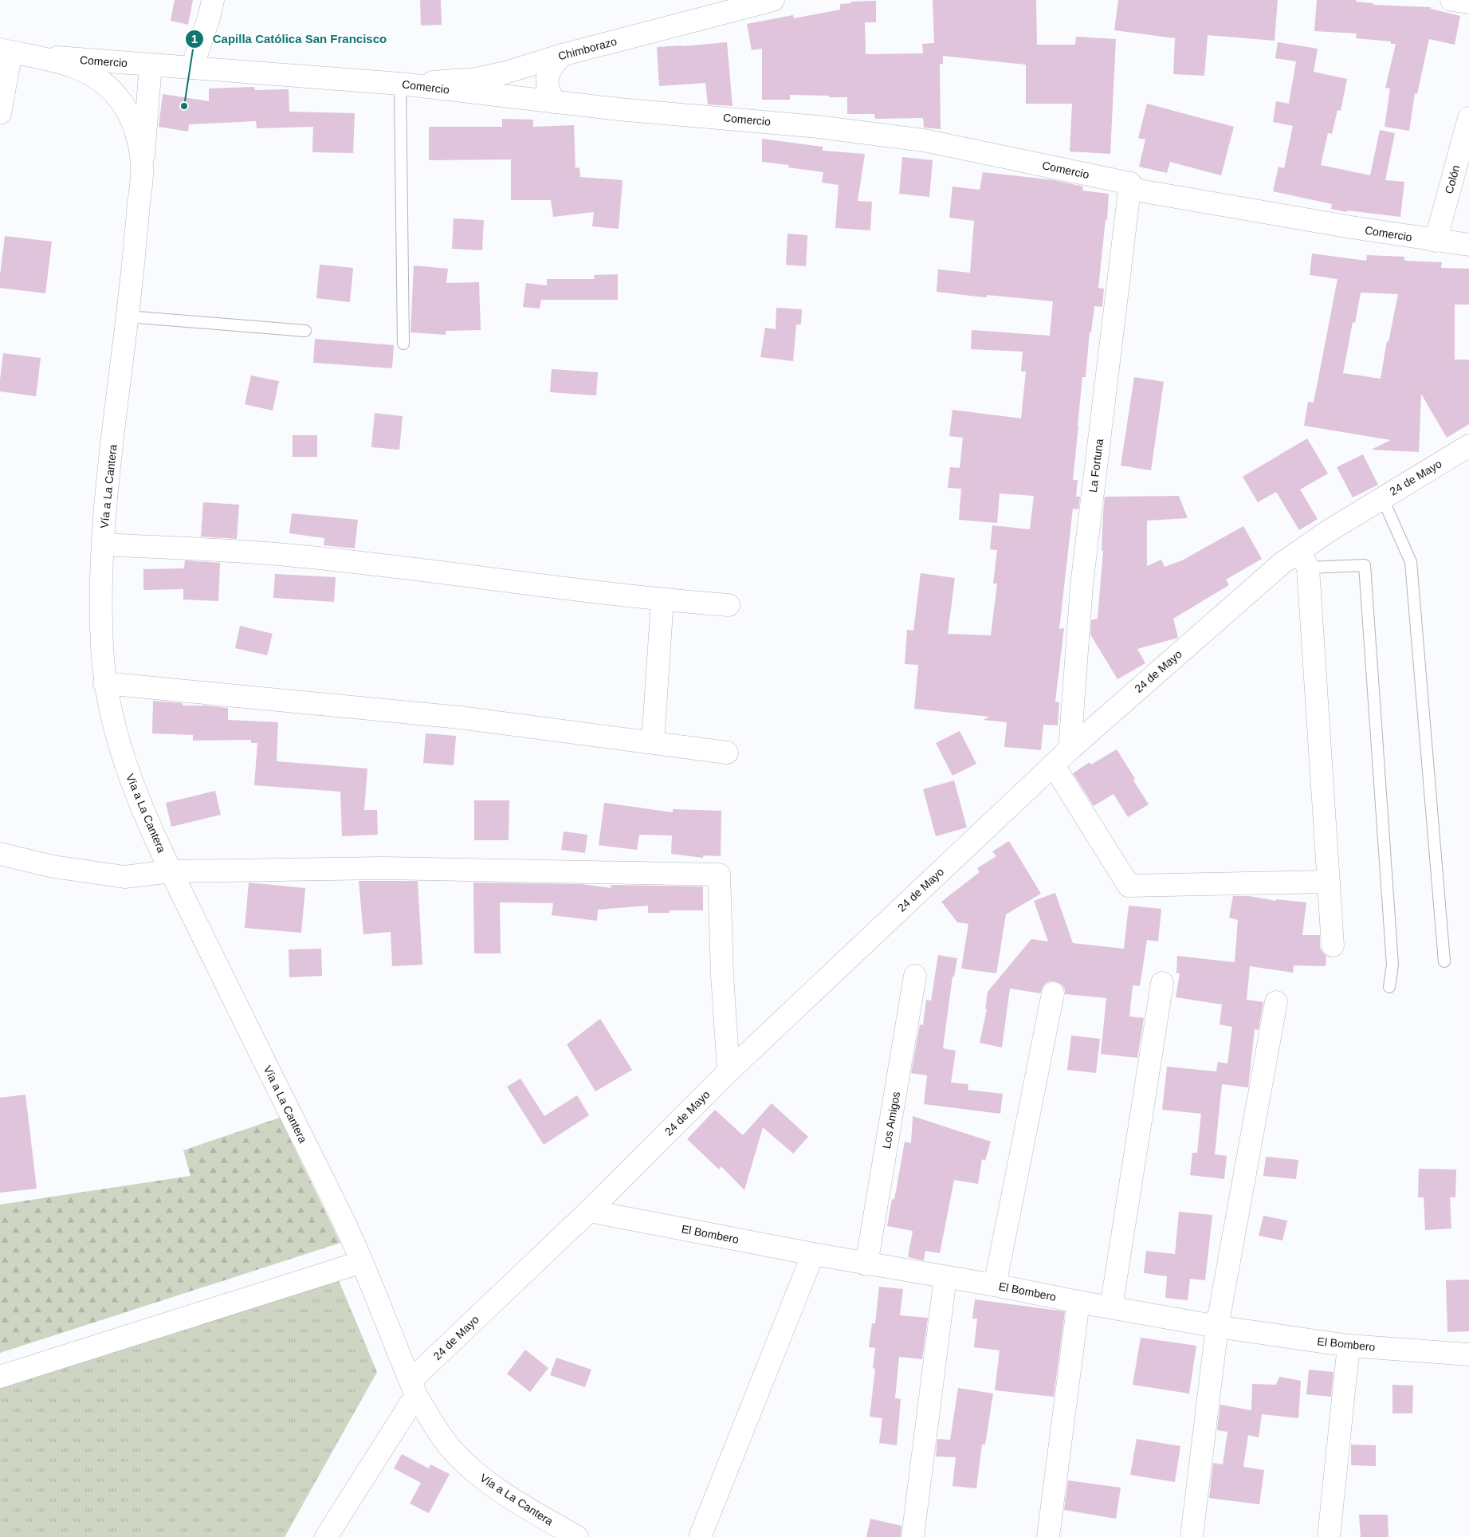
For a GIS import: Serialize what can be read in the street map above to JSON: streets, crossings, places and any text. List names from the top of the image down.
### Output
{
  "streets": {
    "street": [
      "Chimborazo",
      "Comercio",
      "Colón",
      "La Fortuna",
      "24 de Mayo",
      "Vía a La Cantera",
      "Los Amigos",
      "El Bombero"
    ]
  },
  "crossings": [
    ["Chimborazo", "Comercio"],
    ["Comercio", "Colón"],
    ["Comercio", "La Fortuna"],
    ["Comercio", "Vía a La Cantera"],
    ["La Fortuna", "24 de Mayo"],
    ["24 de Mayo", "Vía a La Cantera"],
    ["24 de Mayo", "El Bombero"],
    ["Los Amigos", "El Bombero"]
  ],
  "places": ["Capilla Católica San Francisco"]
}
